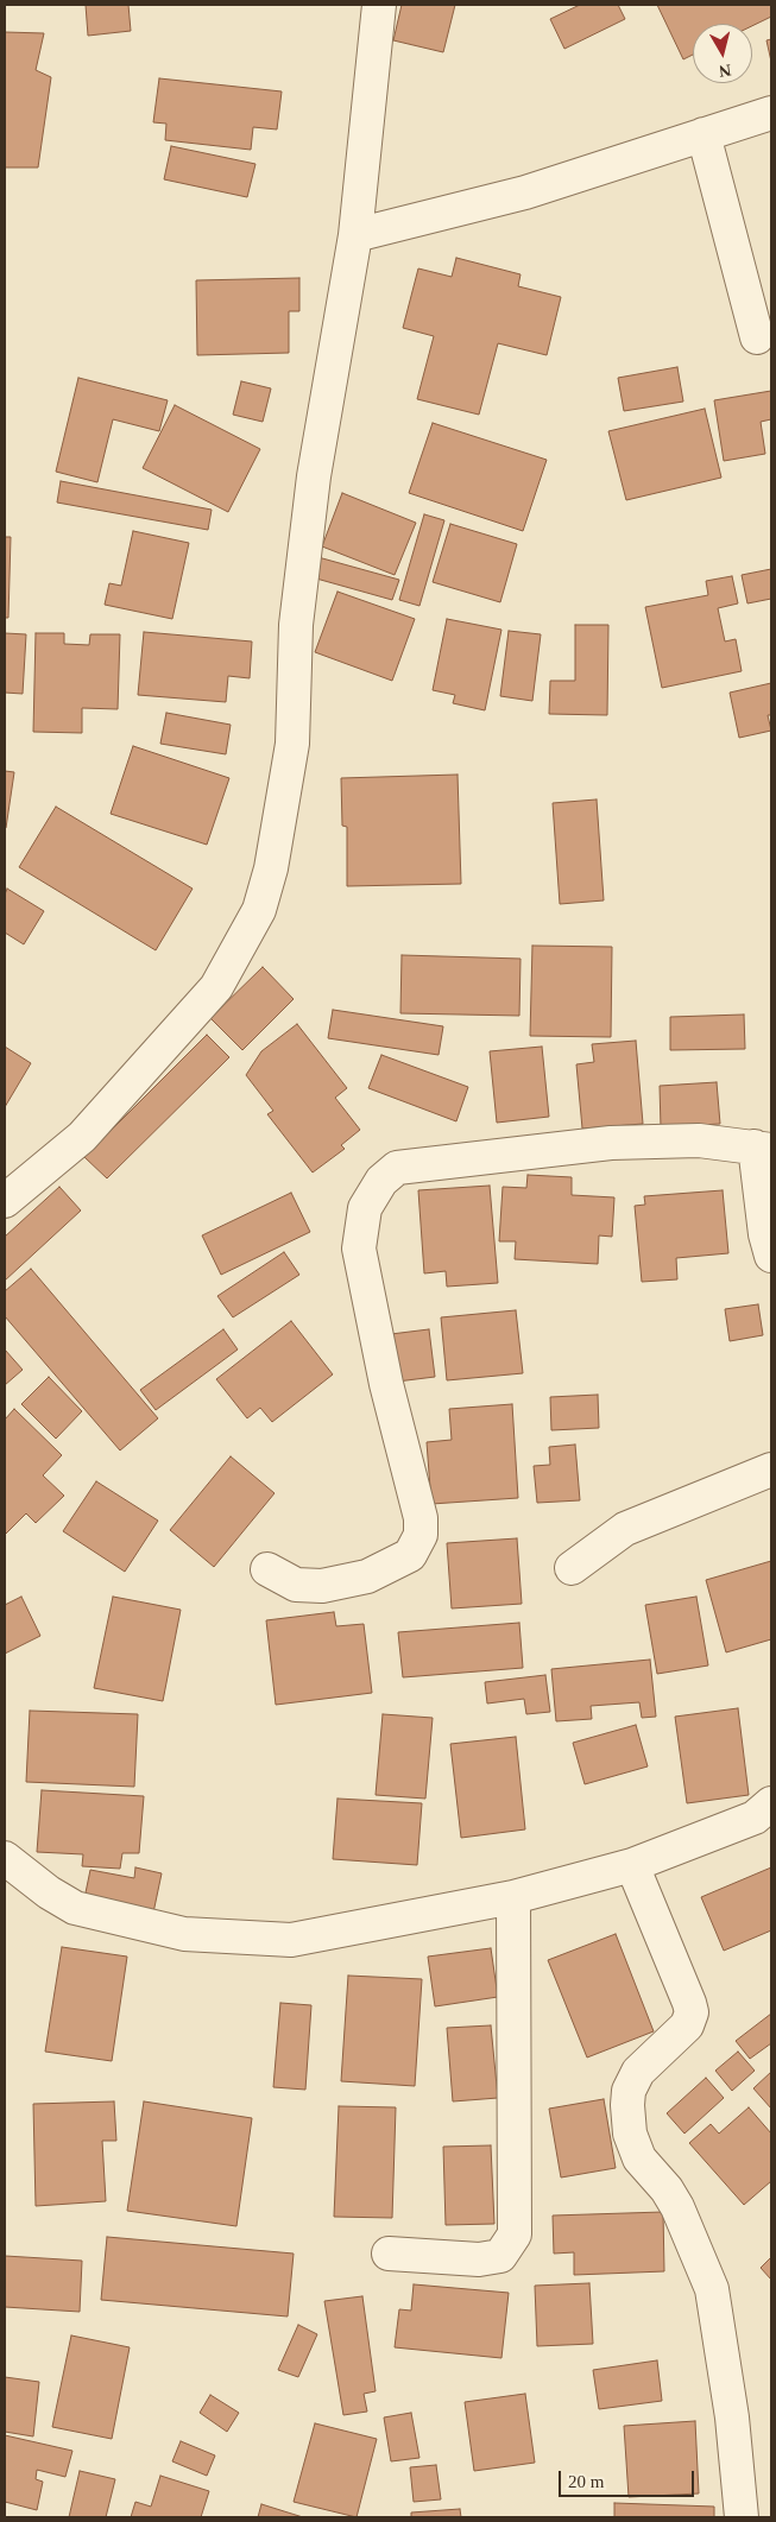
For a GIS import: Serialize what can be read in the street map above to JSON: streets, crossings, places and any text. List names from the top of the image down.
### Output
{
  "scale_bar": "20 m",
  "north": "bottom"
}
